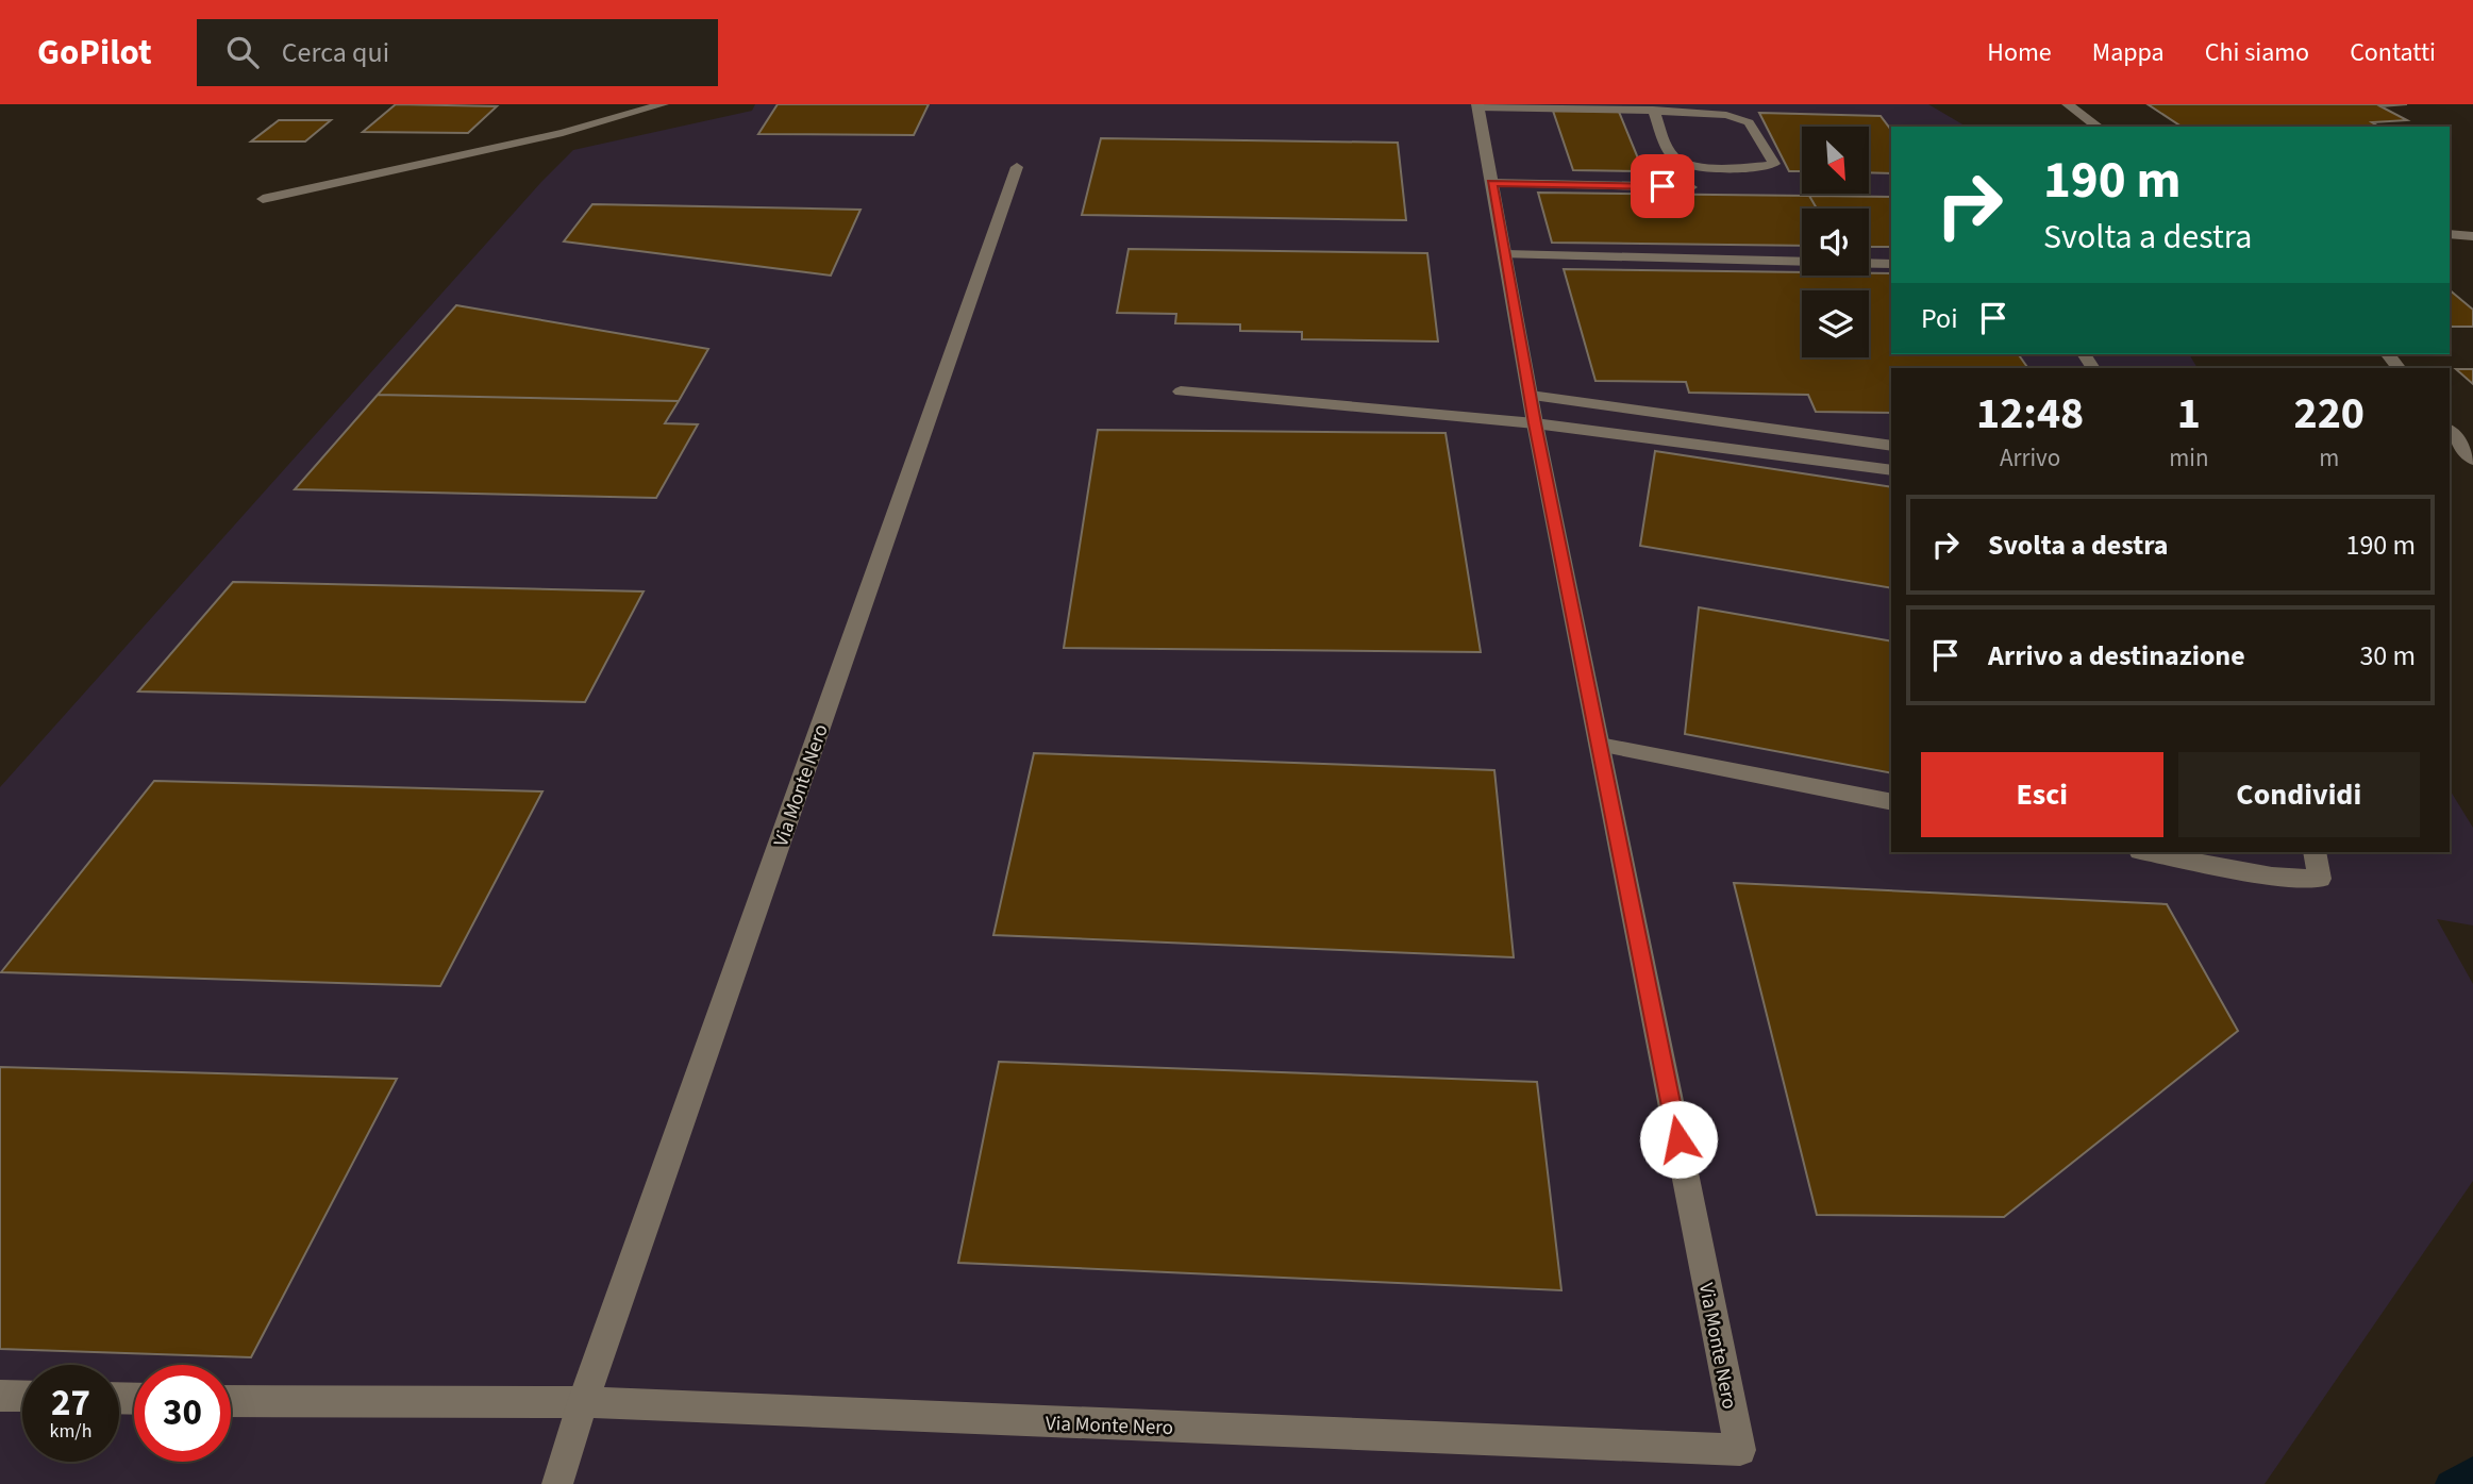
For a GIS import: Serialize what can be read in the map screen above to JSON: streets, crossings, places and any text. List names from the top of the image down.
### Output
{
  "streets": {
    "street": ["Via Monte Nero"]
  },
  "north": "bottom right",
  "page": {
    "header": "GoPilot",
    "search": "Cerca qui",
    "nav": [
      "Home",
      "Mappa",
      "Chi siamo",
      "Contatti"
    ],
    "turn": ["190 m", "Svolta a destra"],
    "then": "Poi",
    "eta": [
      "12:48",
      "Arrivo",
      "1",
      "min",
      "220",
      "m"
    ],
    "list": [
      {
        "name": "Svolta a destra",
        "value": "190 m"
      },
      {
        "name": "Arrivo a destinazione",
        "value": "30 m"
      }
    ],
    "buttons": ["Esci", "Condividi"],
    "speed": "27 km/h",
    "limit": "30"
  }
}
